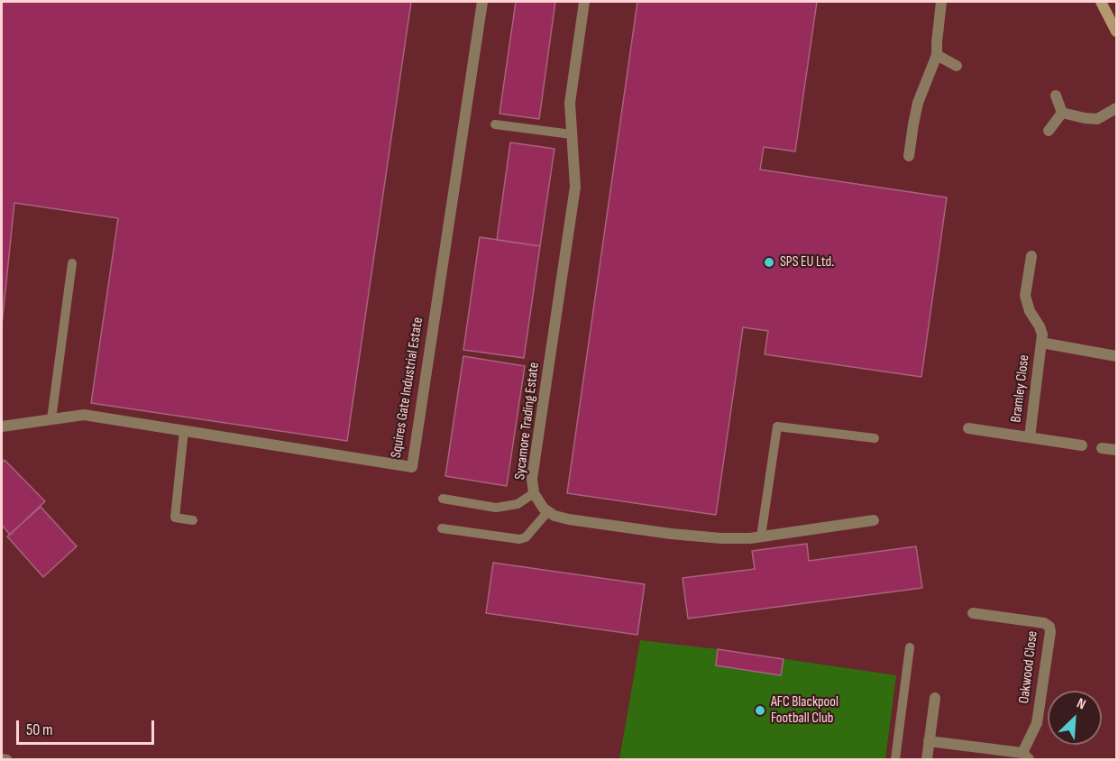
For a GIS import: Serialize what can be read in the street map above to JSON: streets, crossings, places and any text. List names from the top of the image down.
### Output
{
  "streets": {
    "street": [
      "Squires Gate Industrial Estate",
      "Bramley Close",
      "Sycamore Trading Estate",
      "Oakwood Close"
    ]
  },
  "places": ["SPS EU Ltd.", "AFC Blackpool Football Club"],
  "scale_bar": "50 m",
  "north": "top right"
}
